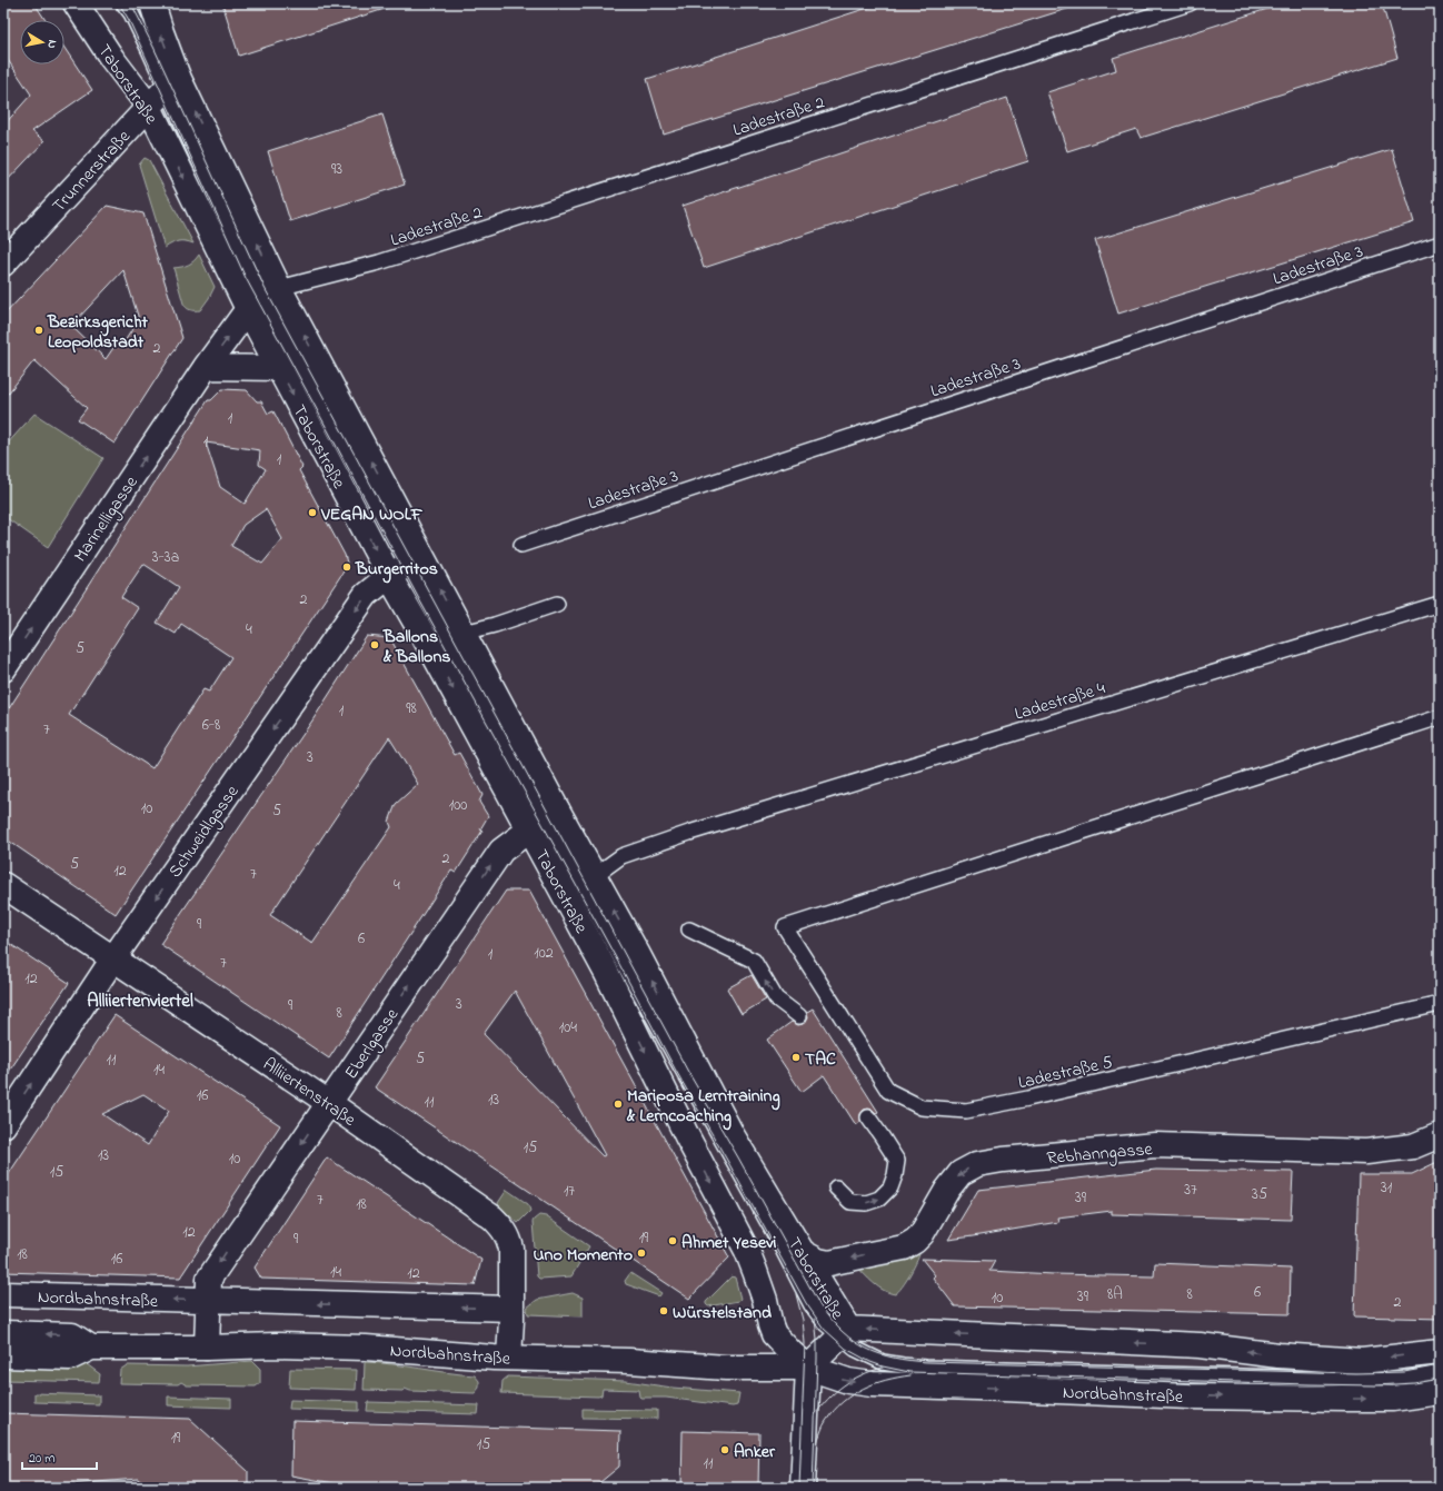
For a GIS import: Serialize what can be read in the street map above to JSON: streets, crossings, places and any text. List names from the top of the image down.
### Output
{
  "streets": {
    "main road": [
      "Taborstraße",
      "Trunnerstraße",
      "Marinelligasse",
      "Schweidlgasse",
      "Eberlgasse",
      "Alliiertenstraße",
      "Rebhanngasse",
      "Nordbahnstraße"
    ],
    "lane": [
      "Ladestraße 2",
      "Ladestraße 3",
      "Ladestraße 4",
      "Ladestraße 5"
    ]
  },
  "crossings": [
    ["Taborstraße", "Ladestraße 2"],
    ["Taborstraße", "Trunnerstraße"],
    ["Taborstraße", "Marinelligasse"],
    ["Taborstraße", "Ladestraße 4"],
    ["Taborstraße", "Schweidlgasse"],
    ["Taborstraße", "Eberlgasse"],
    ["Taborstraße", "Rebhanngasse"],
    ["Taborstraße", "Nordbahnstraße"],
    ["Ladestraße 2", "Marinelligasse"],
    ["Schweidlgasse", "Alliiertenstraße"],
    ["Eberlgasse", "Alliiertenstraße"],
    ["Eberlgasse", "Nordbahnstraße"],
    ["Alliiertenstraße", "Nordbahnstraße"]
  ],
  "one_way": ["Marinelligasse"],
  "districts": ["Alliiertenviertel"],
  "places": [
    "Bezirksgericht Leopoldstadt",
    "VEGAN WOLF",
    "Burgerritos",
    "Ballons & Ballons",
    "TAC",
    "Mariposa Lerntraining & Lerncoaching",
    "Ahmet Yesevi",
    "Uno Momento",
    "Würstelstand",
    "Anker"
  ],
  "house_numbers": [
    "93",
    "2",
    "1",
    "1",
    "1",
    "3-3a",
    "2",
    "4",
    "5",
    "98",
    "1",
    "6-8",
    "7",
    "3",
    "100",
    "10",
    "5",
    "2",
    "5",
    "12",
    "7",
    "4",
    "9",
    "6",
    "102",
    "1",
    "7",
    "12",
    "3",
    "9",
    "8",
    "104",
    "5",
    "11",
    "14",
    "16",
    "13",
    "11",
    "15",
    "13",
    "10",
    "15",
    "31",
    "37",
    "17",
    "35",
    "39",
    "7",
    "18",
    "12",
    "19",
    "9",
    "18",
    "16",
    "14",
    "12",
    "6",
    "8A",
    "8",
    "39",
    "10",
    "2",
    "19",
    "15",
    "11"
  ],
  "scale_bar": "20 m",
  "north": "right"
}
